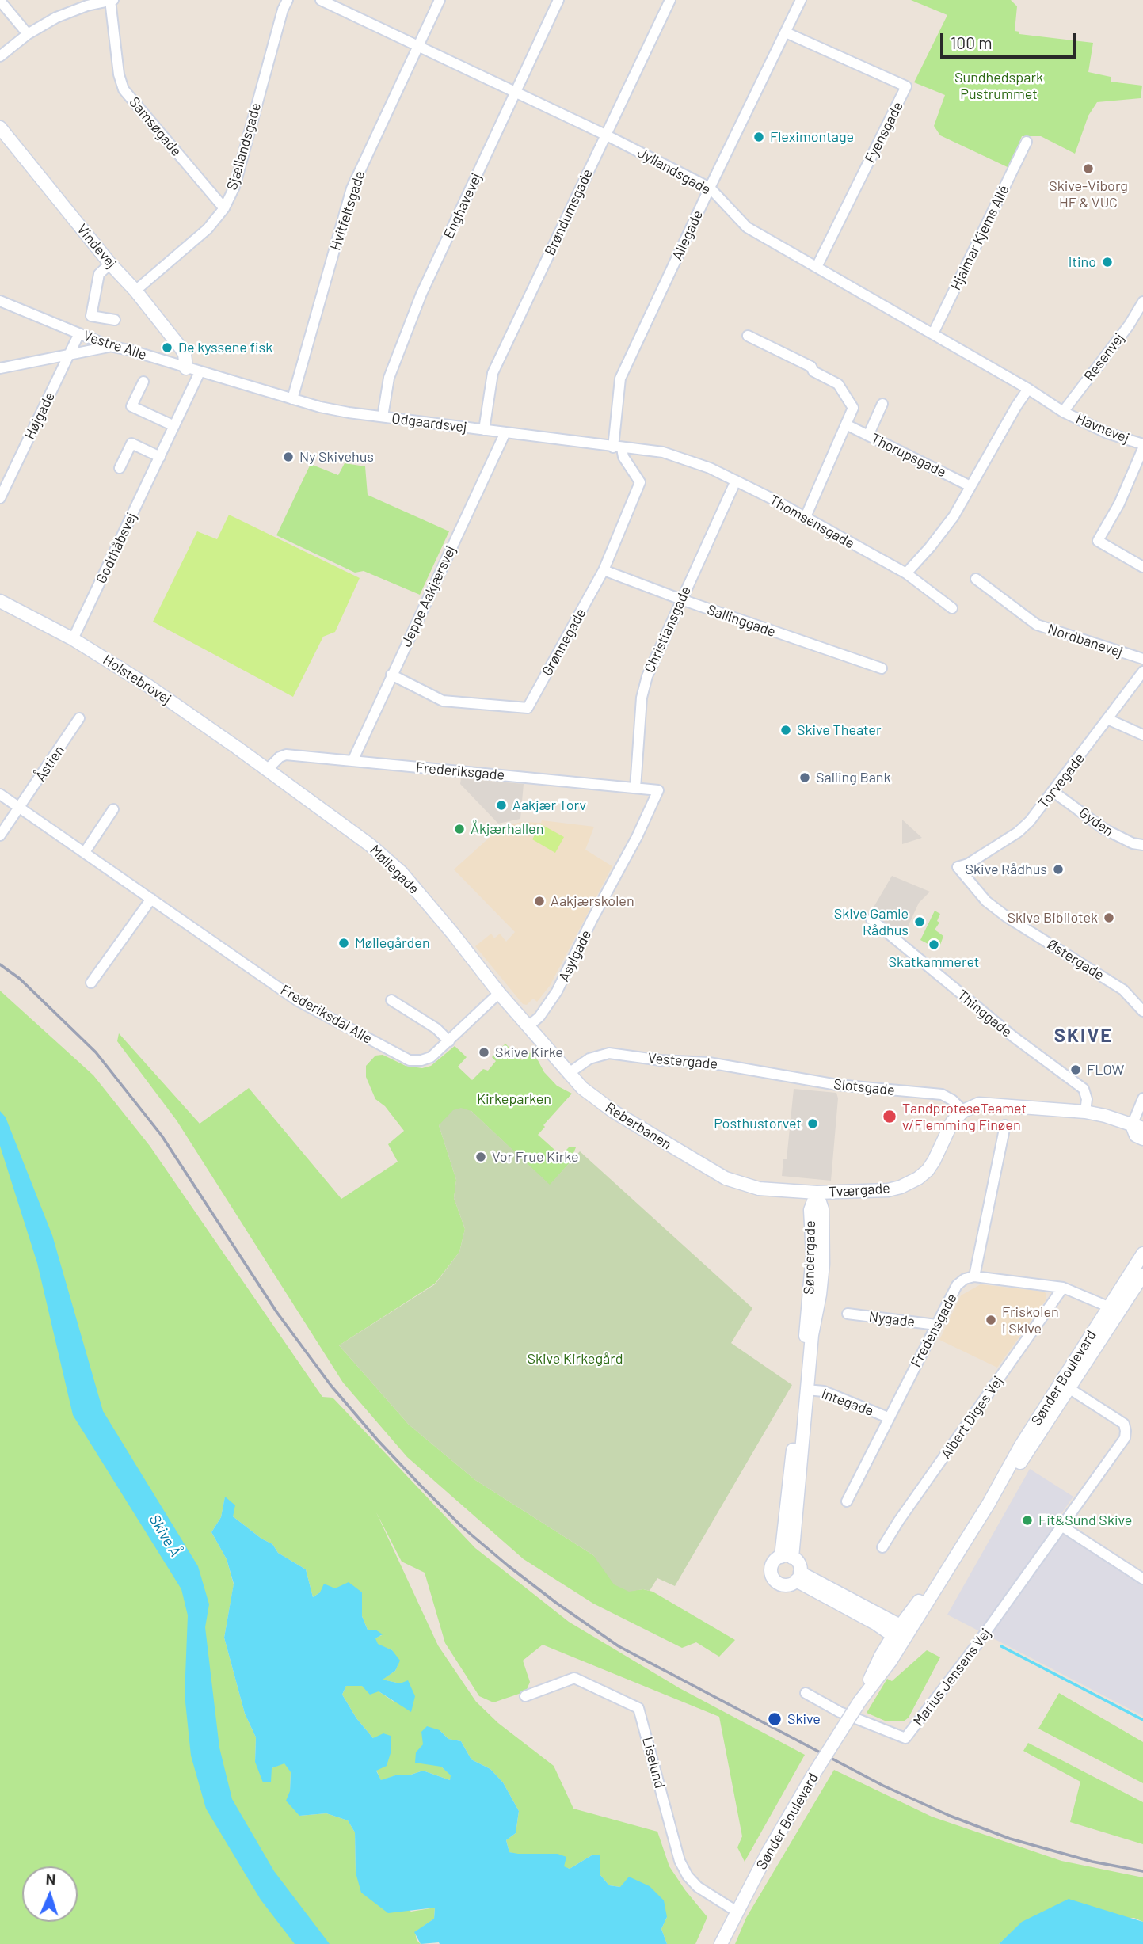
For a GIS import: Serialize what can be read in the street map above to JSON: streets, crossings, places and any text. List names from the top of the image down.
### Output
{
  "streets": {
    "street": [
      "Samsøgade",
      "Fyensgade",
      "Sjællandsgade",
      "Jyllandsgade",
      "Enghavevej",
      "Hvitfeltsgade",
      "Brøndumsgade",
      "Allegade",
      "Hjalmar Kjems Allé",
      "Vindevej",
      "Vestre Alle",
      "Resenvej",
      "Højgade",
      "Odgaardsvej",
      "Havnevej",
      "Thorupsgade",
      "Thomsensgade",
      "Godthåbsvej",
      "Jeppe Aakjærsvej",
      "Sallinggade",
      "Christiansgade",
      "Nordbanevej",
      "Grønnegade",
      "Holstebrovej",
      "Åstien",
      "Frederiksgade",
      "Torvegade",
      "Gyden",
      "Møllegade",
      "Asylgade",
      "Østergade",
      "Thinggade",
      "Frederiksdal Alle",
      "Vestergade",
      "Slotsgade",
      "Reberbanen",
      "Tværgade",
      "Søndergade",
      "Nygade",
      "Fredensgade",
      "Sønder Boulevard",
      "Integade",
      "Albert Diges Vej",
      "Marius Jensens Vej",
      "Liselund"
    ]
  },
  "crossings": [
    ["Samsøgade", "Sjællandsgade"],
    ["Fyensgade", "Jyllandsgade"],
    ["Fyensgade", "Allegade"],
    ["Sjællandsgade", "Vindevej"],
    ["Jyllandsgade", "Enghavevej"],
    ["Jyllandsgade", "Hvitfeltsgade"],
    ["Jyllandsgade", "Brøndumsgade"],
    ["Jyllandsgade", "Allegade"],
    ["Jyllandsgade", "Hjalmar Kjems Allé"],
    ["Jyllandsgade", "Resenvej"],
    ["Jyllandsgade", "Havnevej"],
    ["Enghavevej", "Odgaardsvej"],
    ["Hvitfeltsgade", "Odgaardsvej"],
    ["Brøndumsgade", "Odgaardsvej"],
    ["Allegade", "Odgaardsvej"],
    ["Allegade", "Grønnegade"],
    ["Vindevej", "Vestre Alle"],
    ["Vestre Alle", "Højgade"],
    ["Vestre Alle", "Odgaardsvej"],
    ["Vestre Alle", "Godthåbsvej"],
    ["Resenvej", "Havnevej"],
    ["Odgaardsvej", "Thomsensgade"],
    ["Odgaardsvej", "Godthåbsvej"],
    ["Odgaardsvej", "Jeppe Aakjærsvej"],
    ["Odgaardsvej", "Grønnegade"],
    ["Thomsensgade", "Christiansgade"],
    ["Godthåbsvej", "Holstebrovej"],
    ["Jeppe Aakjærsvej", "Grønnegade"],
    ["Jeppe Aakjærsvej", "Frederiksgade"],
    ["Sallinggade", "Christiansgade"],
    ["Sallinggade", "Grønnegade"],
    ["Christiansgade", "Frederiksgade"],
    ["Holstebrovej", "Frederiksgade"],
    ["Holstebrovej", "Møllegade"],
    ["Åstien", "Frederiksdal Alle"],
    ["Frederiksgade", "Møllegade"],
    ["Frederiksgade", "Asylgade"],
    ["Torvegade", "Gyden"],
    ["Torvegade", "Østergade"],
    ["Møllegade", "Frederiksdal Alle"],
    ["Møllegade", "Reberbanen"],
    ["Asylgade", "Reberbanen"],
    ["Frederiksdal Alle", "Reberbanen"],
    ["Vestergade", "Slotsgade"],
    ["Vestergade", "Reberbanen"],
    ["Slotsgade", "Tværgade"],
    ["Reberbanen", "Tværgade"],
    ["Reberbanen", "Søndergade"],
    ["Tværgade", "Søndergade"],
    ["Søndergade", "Integade"],
    ["Nygade", "Fredensgade"],
    ["Fredensgade", "Integade"],
    ["Sønder Boulevard", "Marius Jensens Vej"],
    ["Sønder Boulevard", "Liselund"]
  ],
  "districts": ["SKIVE"],
  "water": ["Skive Å"],
  "parks": ["Sundhedspark Pustrummet", "Kirkeparken", "Skive Kirkegård"],
  "places": [
    "Fleximontage",
    "Skive-Viborg HF & VUC",
    "Itino",
    "De kyssene fisk",
    "Ny Skivehus",
    "Skive Theater",
    "Salling Bank",
    "Aakjær Torv",
    "Åkjærhallen",
    "Skive Rådhus",
    "Aakjærskolen",
    "Skive Bibliotek",
    "Skive Gamle Rådhus",
    "Møllegården",
    "Skatkammeret",
    "Skive Kirke",
    "FLOW",
    "TandproteseTeamet v/Flemming Finøen",
    "Posthustorvet",
    "Vor Frue Kirke",
    "Friskolen i Skive",
    "Fit&Sund Skive",
    "Skive"
  ],
  "scale_bar": "100 m",
  "north": "top"
}
